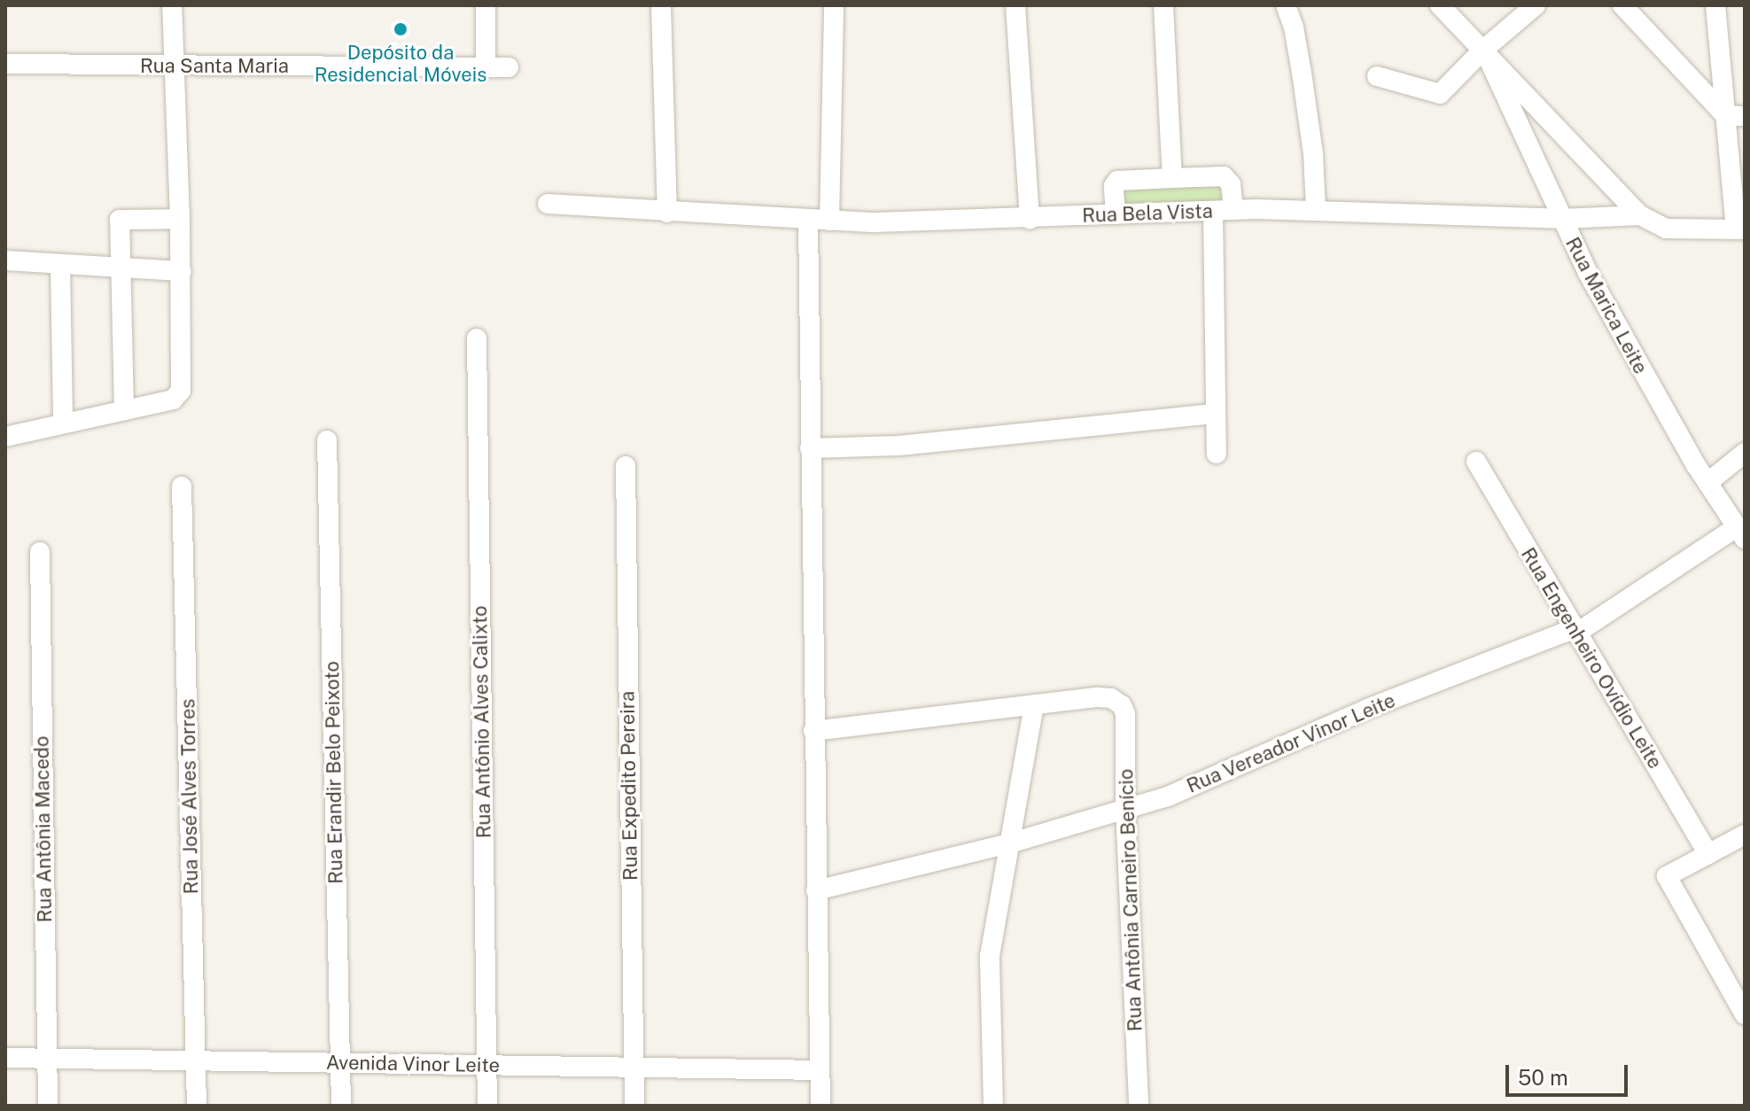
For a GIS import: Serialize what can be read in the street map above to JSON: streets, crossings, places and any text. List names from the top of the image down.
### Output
{
  "streets": {
    "street": [
      "Rua Santa Maria",
      "Rua Bela Vista",
      "Rua Marica Leite",
      "Rua Engenheiro Ovídio Leite",
      "Rua Antônio Alves Calixto",
      "Rua Vereador Vinor Leite",
      "Rua Erandir Belo Peixoto",
      "Rua Expedito Pereira",
      "Rua José Alves Torres",
      "Rua Antônia Macedo",
      "Rua Antônia Carneiro Benício",
      "Avenida Vinor Leite"
    ]
  },
  "crossings": [
    ["Rua Bela Vista", "Rua Marica Leite"],
    ["Rua Marica Leite", "Rua Vereador Vinor Leite"],
    ["Rua Engenheiro Ovídio Leite", "Rua Vereador Vinor Leite"],
    ["Rua Antônio Alves Calixto", "Avenida Vinor Leite"],
    ["Rua Vereador Vinor Leite", "Rua Antônia Carneiro Benício"],
    ["Rua Erandir Belo Peixoto", "Avenida Vinor Leite"],
    ["Rua Expedito Pereira", "Avenida Vinor Leite"],
    ["Rua José Alves Torres", "Avenida Vinor Leite"],
    ["Rua Antônia Macedo", "Avenida Vinor Leite"]
  ],
  "places": ["Depósito da Residencial Móveis"],
  "scale_bar": "50 m"
}
